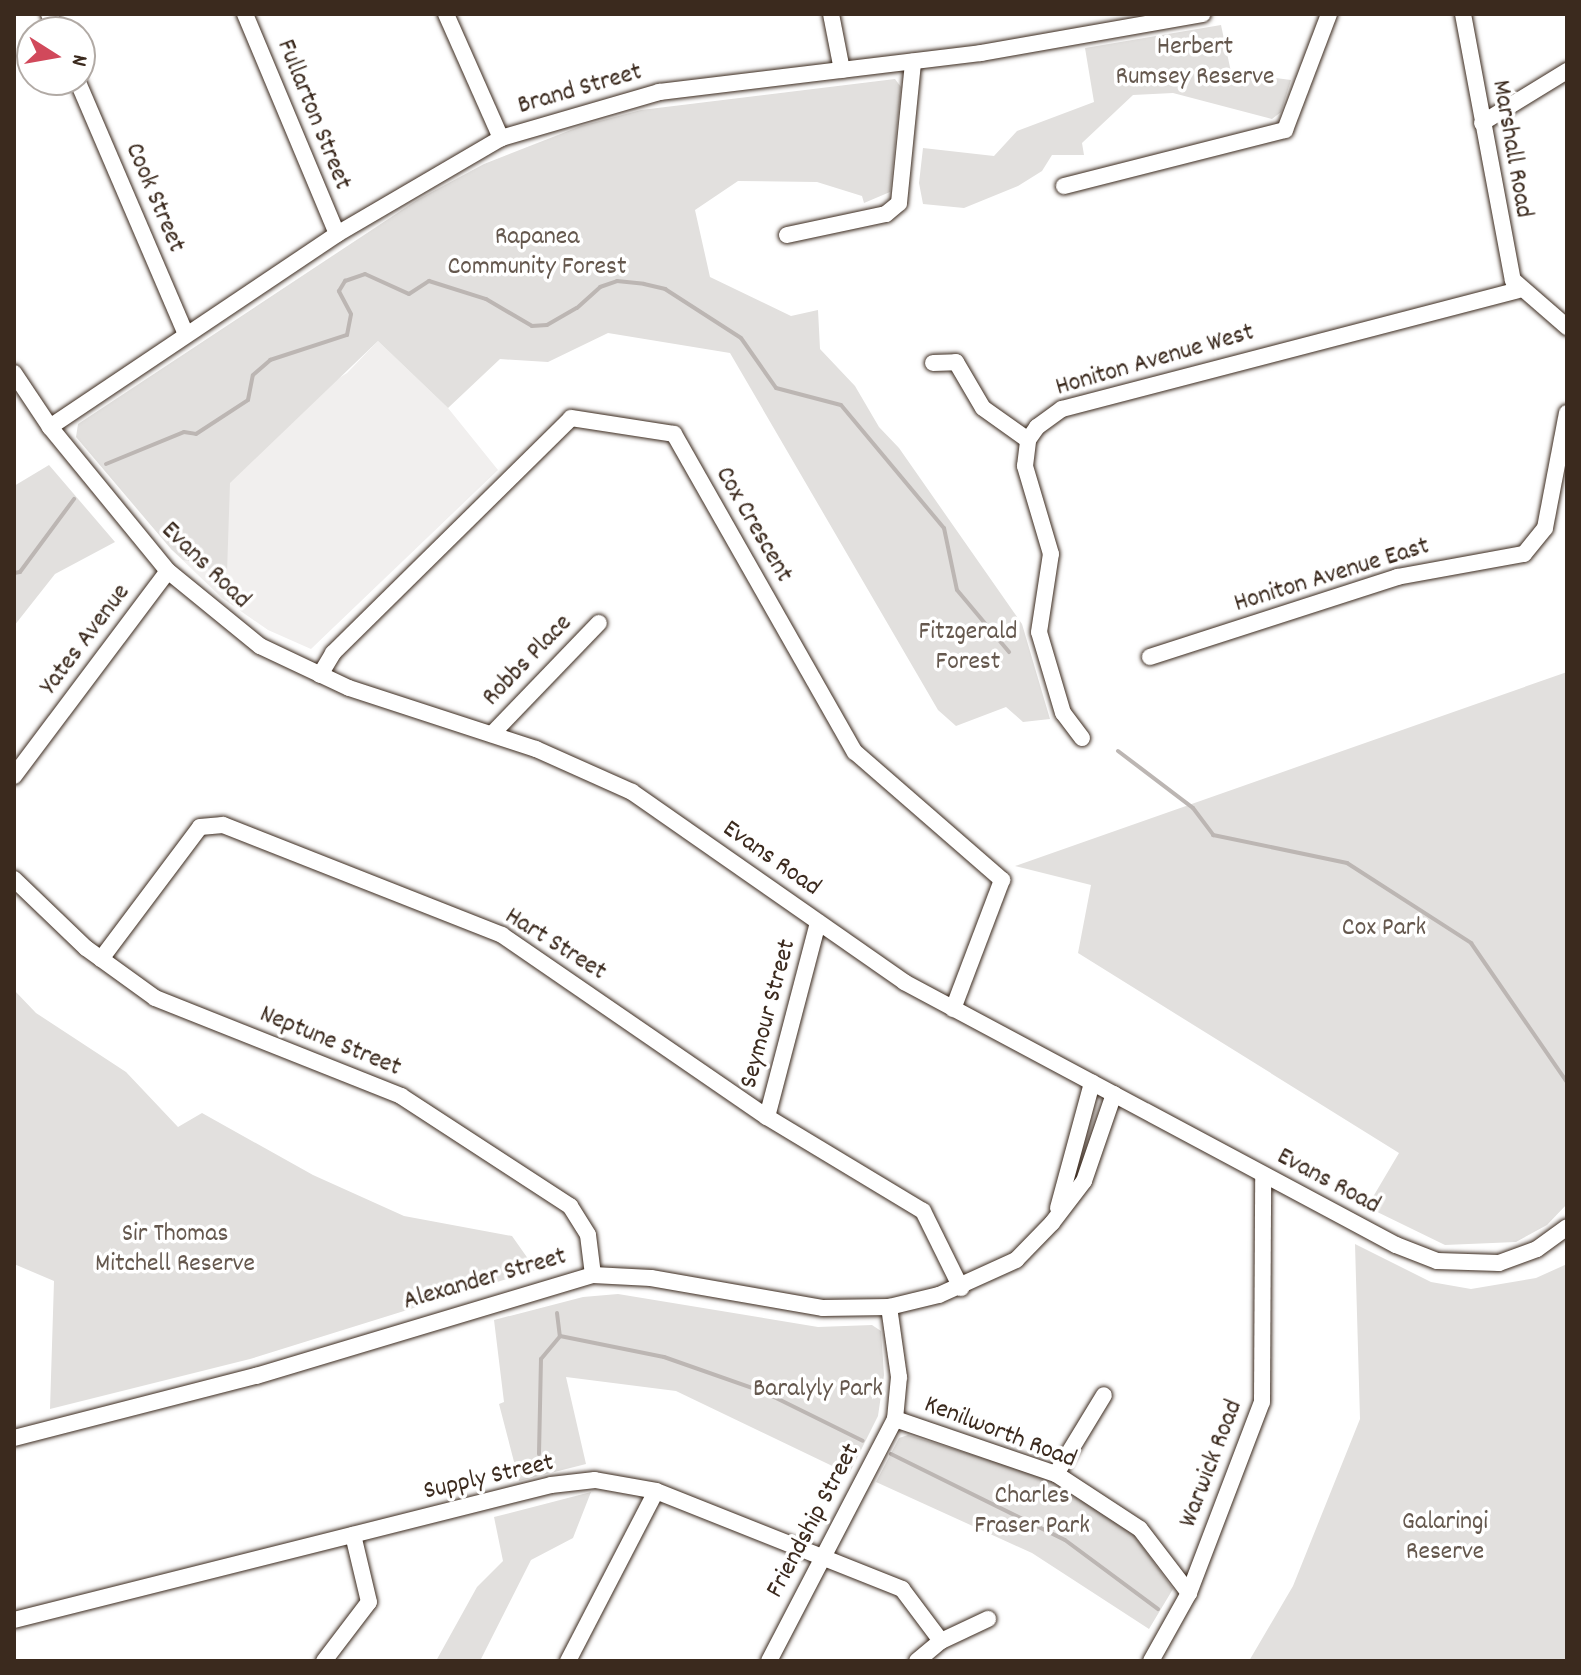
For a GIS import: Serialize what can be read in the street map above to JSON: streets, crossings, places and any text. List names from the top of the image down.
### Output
{
  "streets": {
    "street": [
      "Brand Street",
      "Fullarton Street",
      "Marshall Road",
      "Cook Street",
      "Honiton Avenue West",
      "Cox Crescent",
      "Evans Road",
      "Honiton Avenue East",
      "Yates Avenue",
      "Robbs Place",
      "Hart Street",
      "Seymour Street",
      "Neptune Street",
      "Alexander Street",
      "Kenilworth Road",
      "Warwick Road",
      "Supply Street",
      "Friendship Street"
    ]
  },
  "crossings": [
    ["Brand Street", "Fullarton Street"],
    ["Brand Street", "Cook Street"],
    ["Brand Street", "Evans Road"],
    ["Marshall Road", "Honiton Avenue West"],
    ["Cox Crescent", "Evans Road"],
    ["Evans Road", "Yates Avenue"],
    ["Evans Road", "Robbs Place"],
    ["Evans Road", "Seymour Street"],
    ["Evans Road", "Alexander Street"],
    ["Evans Road", "Warwick Road"],
    ["Hart Street", "Seymour Street"],
    ["Hart Street", "Neptune Street"],
    ["Hart Street", "Alexander Street"],
    ["Neptune Street", "Alexander Street"],
    ["Alexander Street", "Friendship Street"],
    ["Kenilworth Road", "Warwick Road"],
    ["Kenilworth Road", "Friendship Street"],
    ["Supply Street", "Friendship Street"]
  ],
  "parks": [
    "Herbert Rumsey Reserve",
    "Rapanea Community Forest",
    "Fitzgerald Forest",
    "Cox Park",
    "Sir Thomas Mitchell Reserve",
    "Baralyly Park",
    "Charles Fraser Park",
    "Galaringi Reserve"
  ],
  "north": "right"
}
